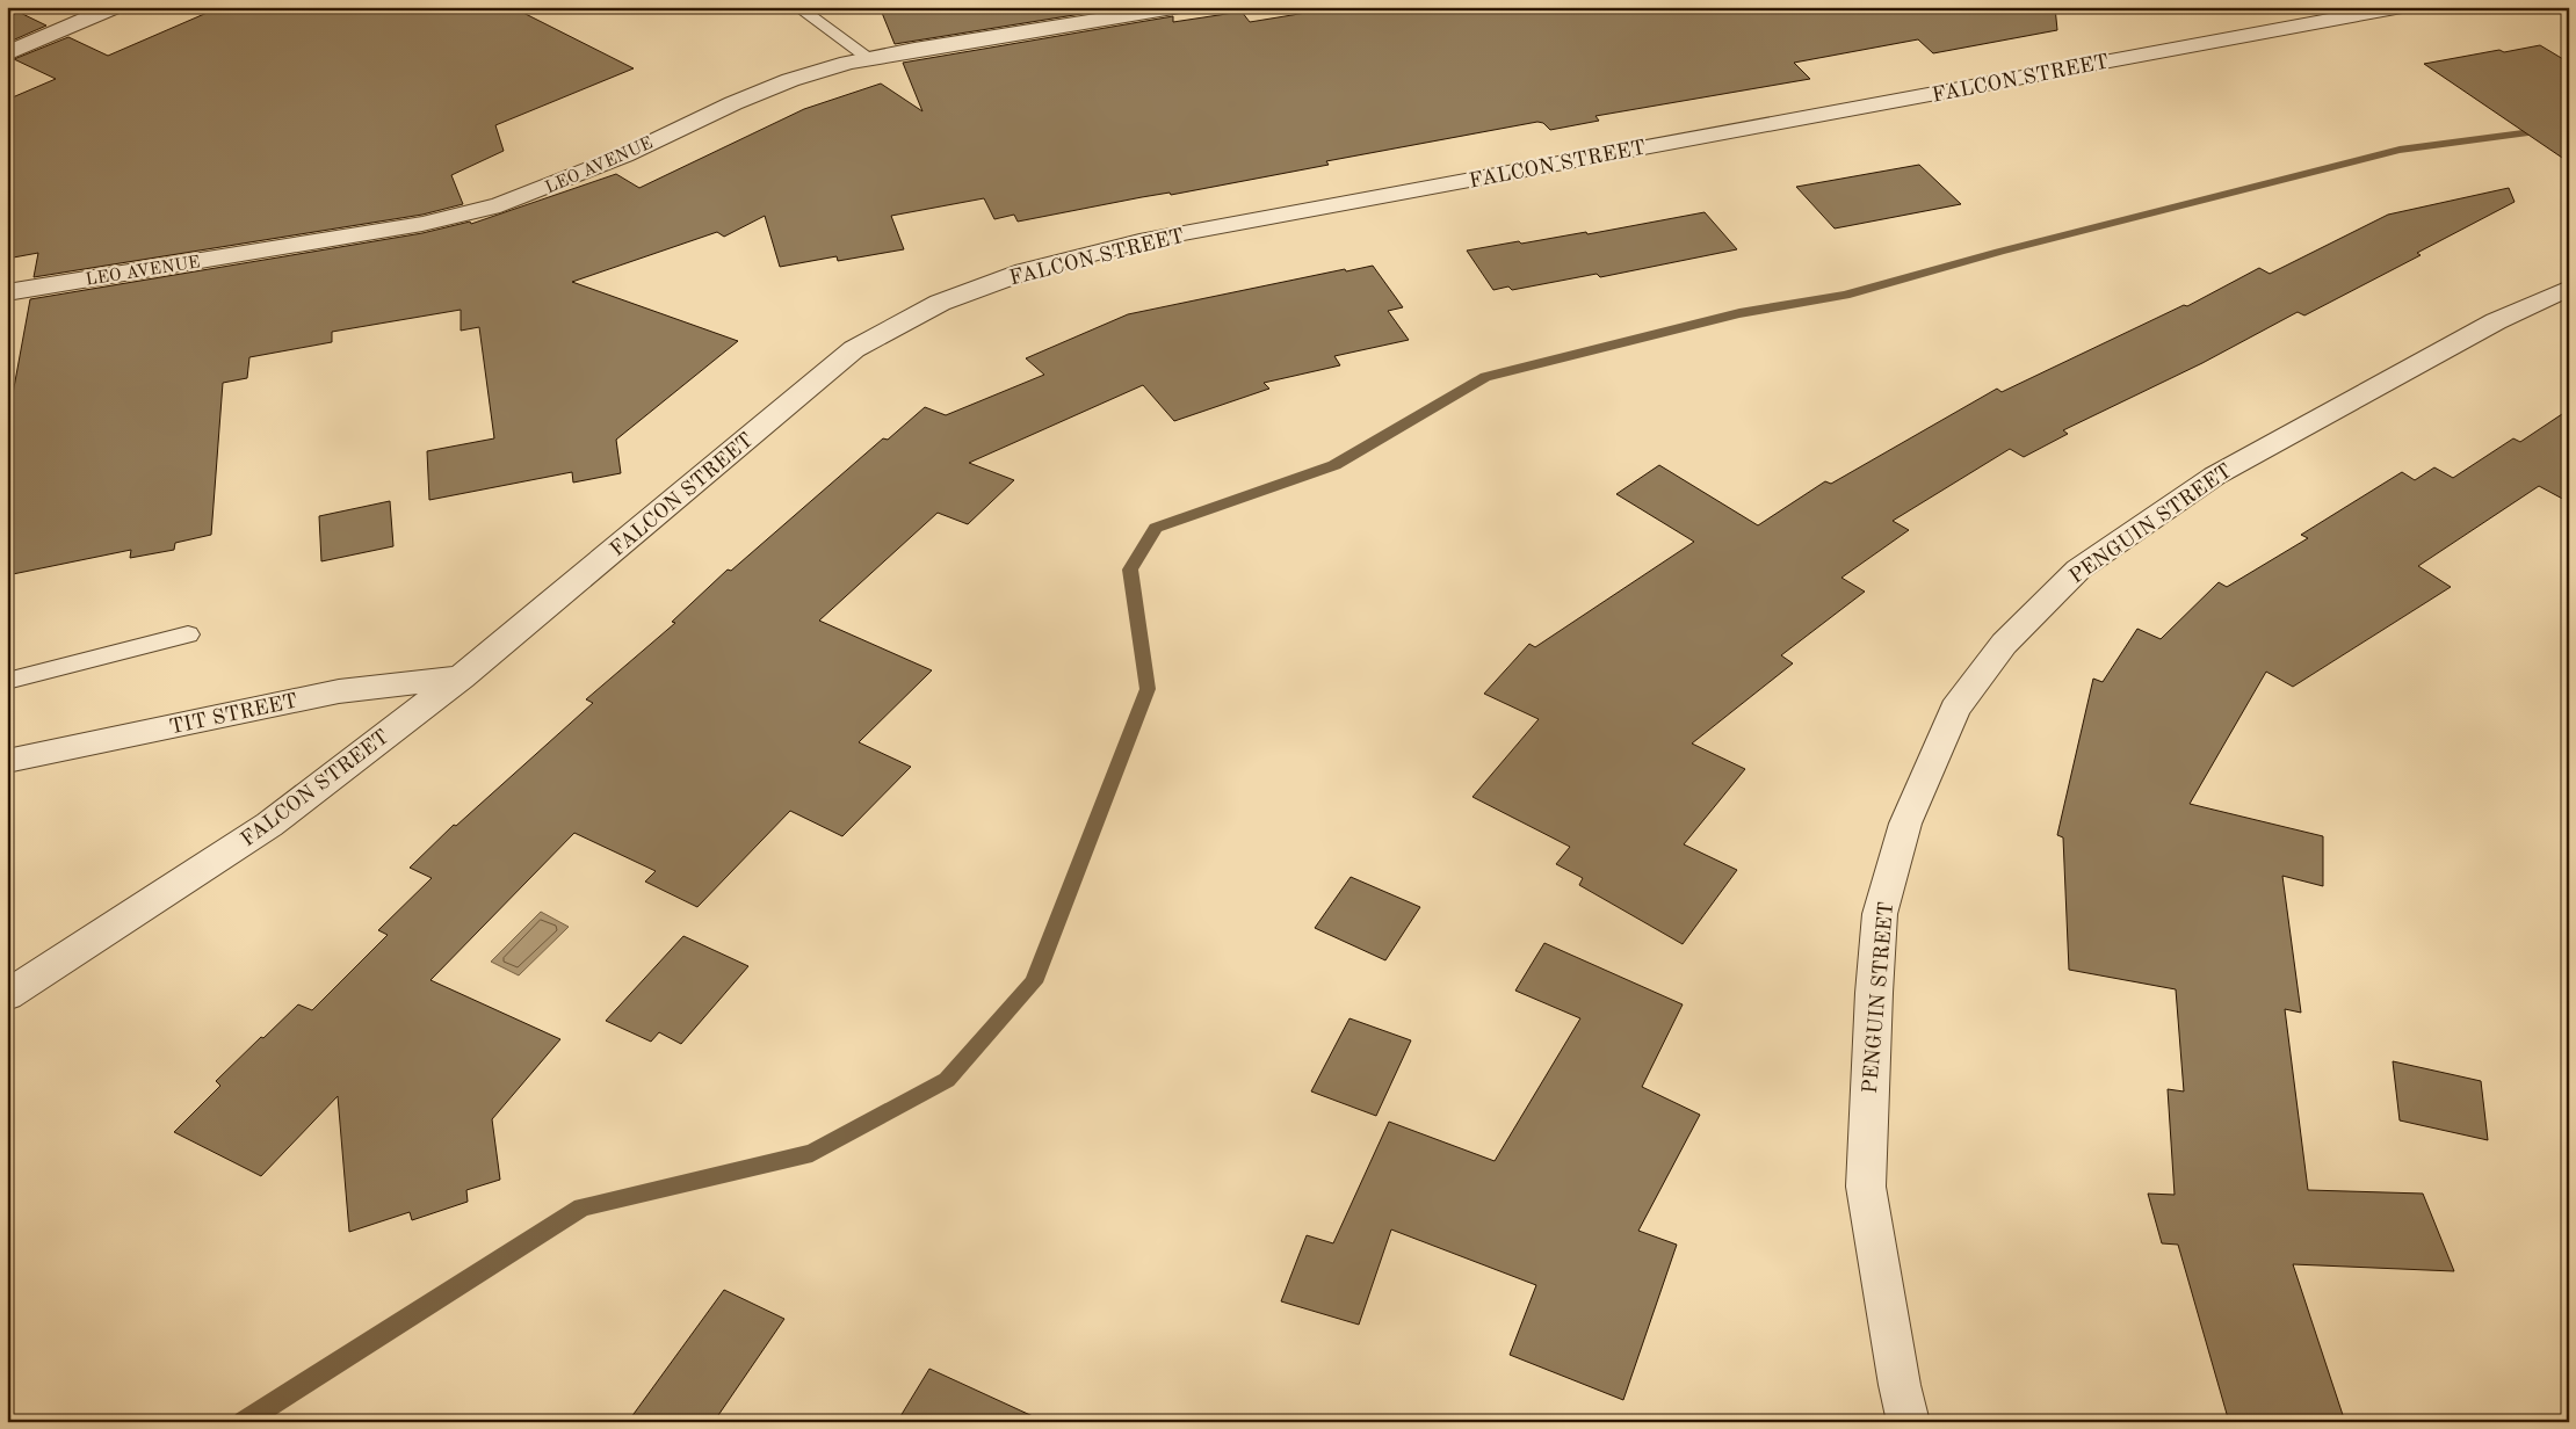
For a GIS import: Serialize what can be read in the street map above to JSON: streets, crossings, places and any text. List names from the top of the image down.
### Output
{
  "streets": {
    "street": [
      "FALCON STREET",
      "LEO AVENUE",
      "PENGUIN STREET",
      "TIT STREET"
    ]
  },
  "crossings": [
    ["FALCON STREET", "TIT STREET"]
  ]
}
